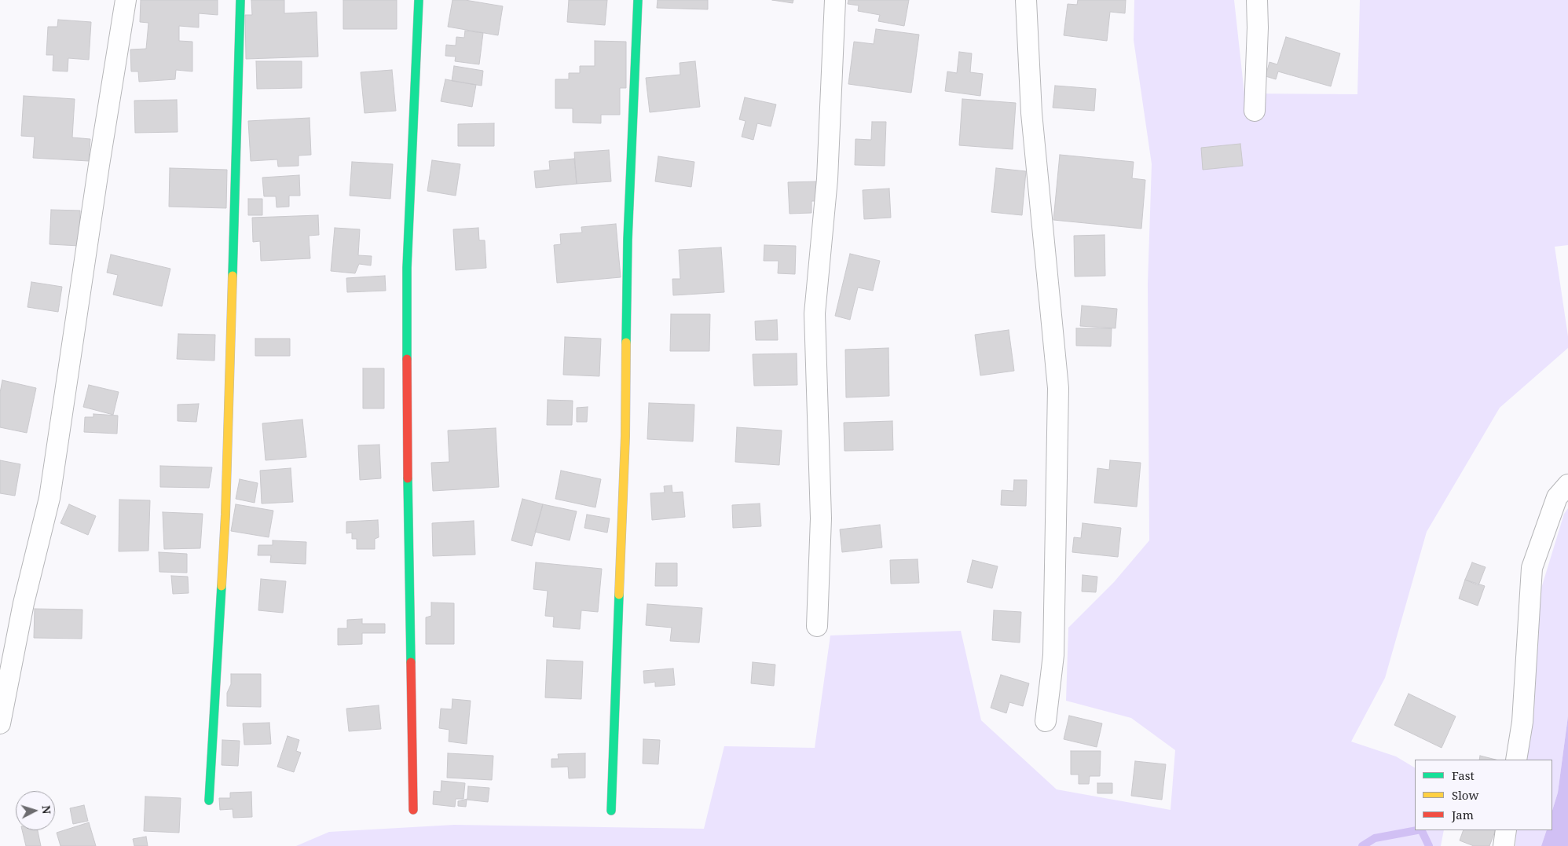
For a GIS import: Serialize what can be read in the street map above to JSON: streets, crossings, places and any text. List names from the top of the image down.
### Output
{
  "legend": ["Fast", "Slow", "Jam"],
  "north": "right"
}
